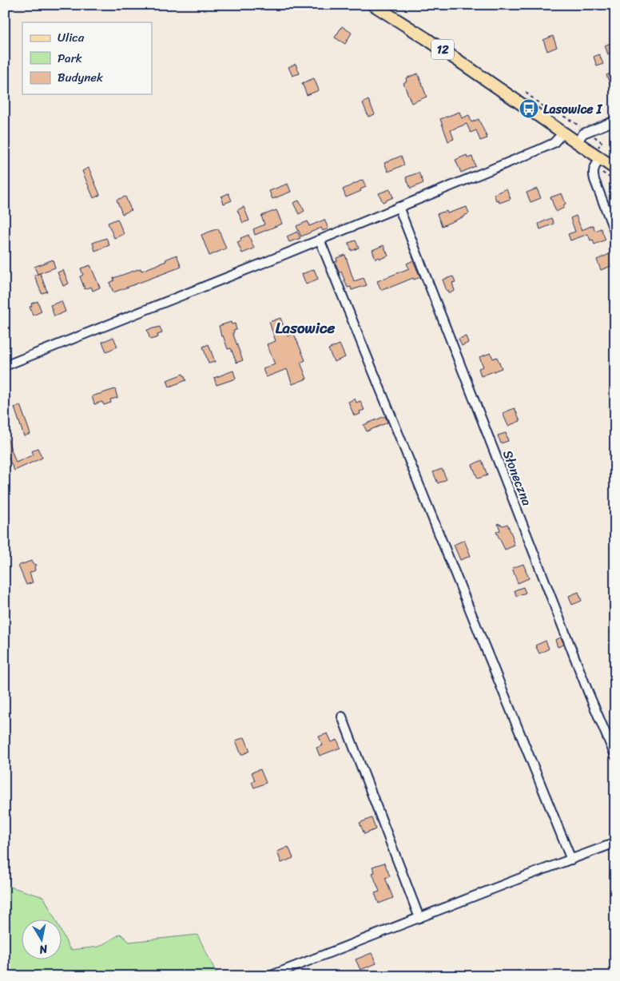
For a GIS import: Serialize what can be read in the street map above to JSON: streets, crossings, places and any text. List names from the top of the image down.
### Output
{
  "streets": {
    "main road": ["12"],
    "street": ["Słoneczna"]
  },
  "districts": ["Lasowice"],
  "places": {
    "bus stop": ["Lasowice I"]
  },
  "legend": ["Ulica", "Park", "Budynek"],
  "north": "bottom"
}
